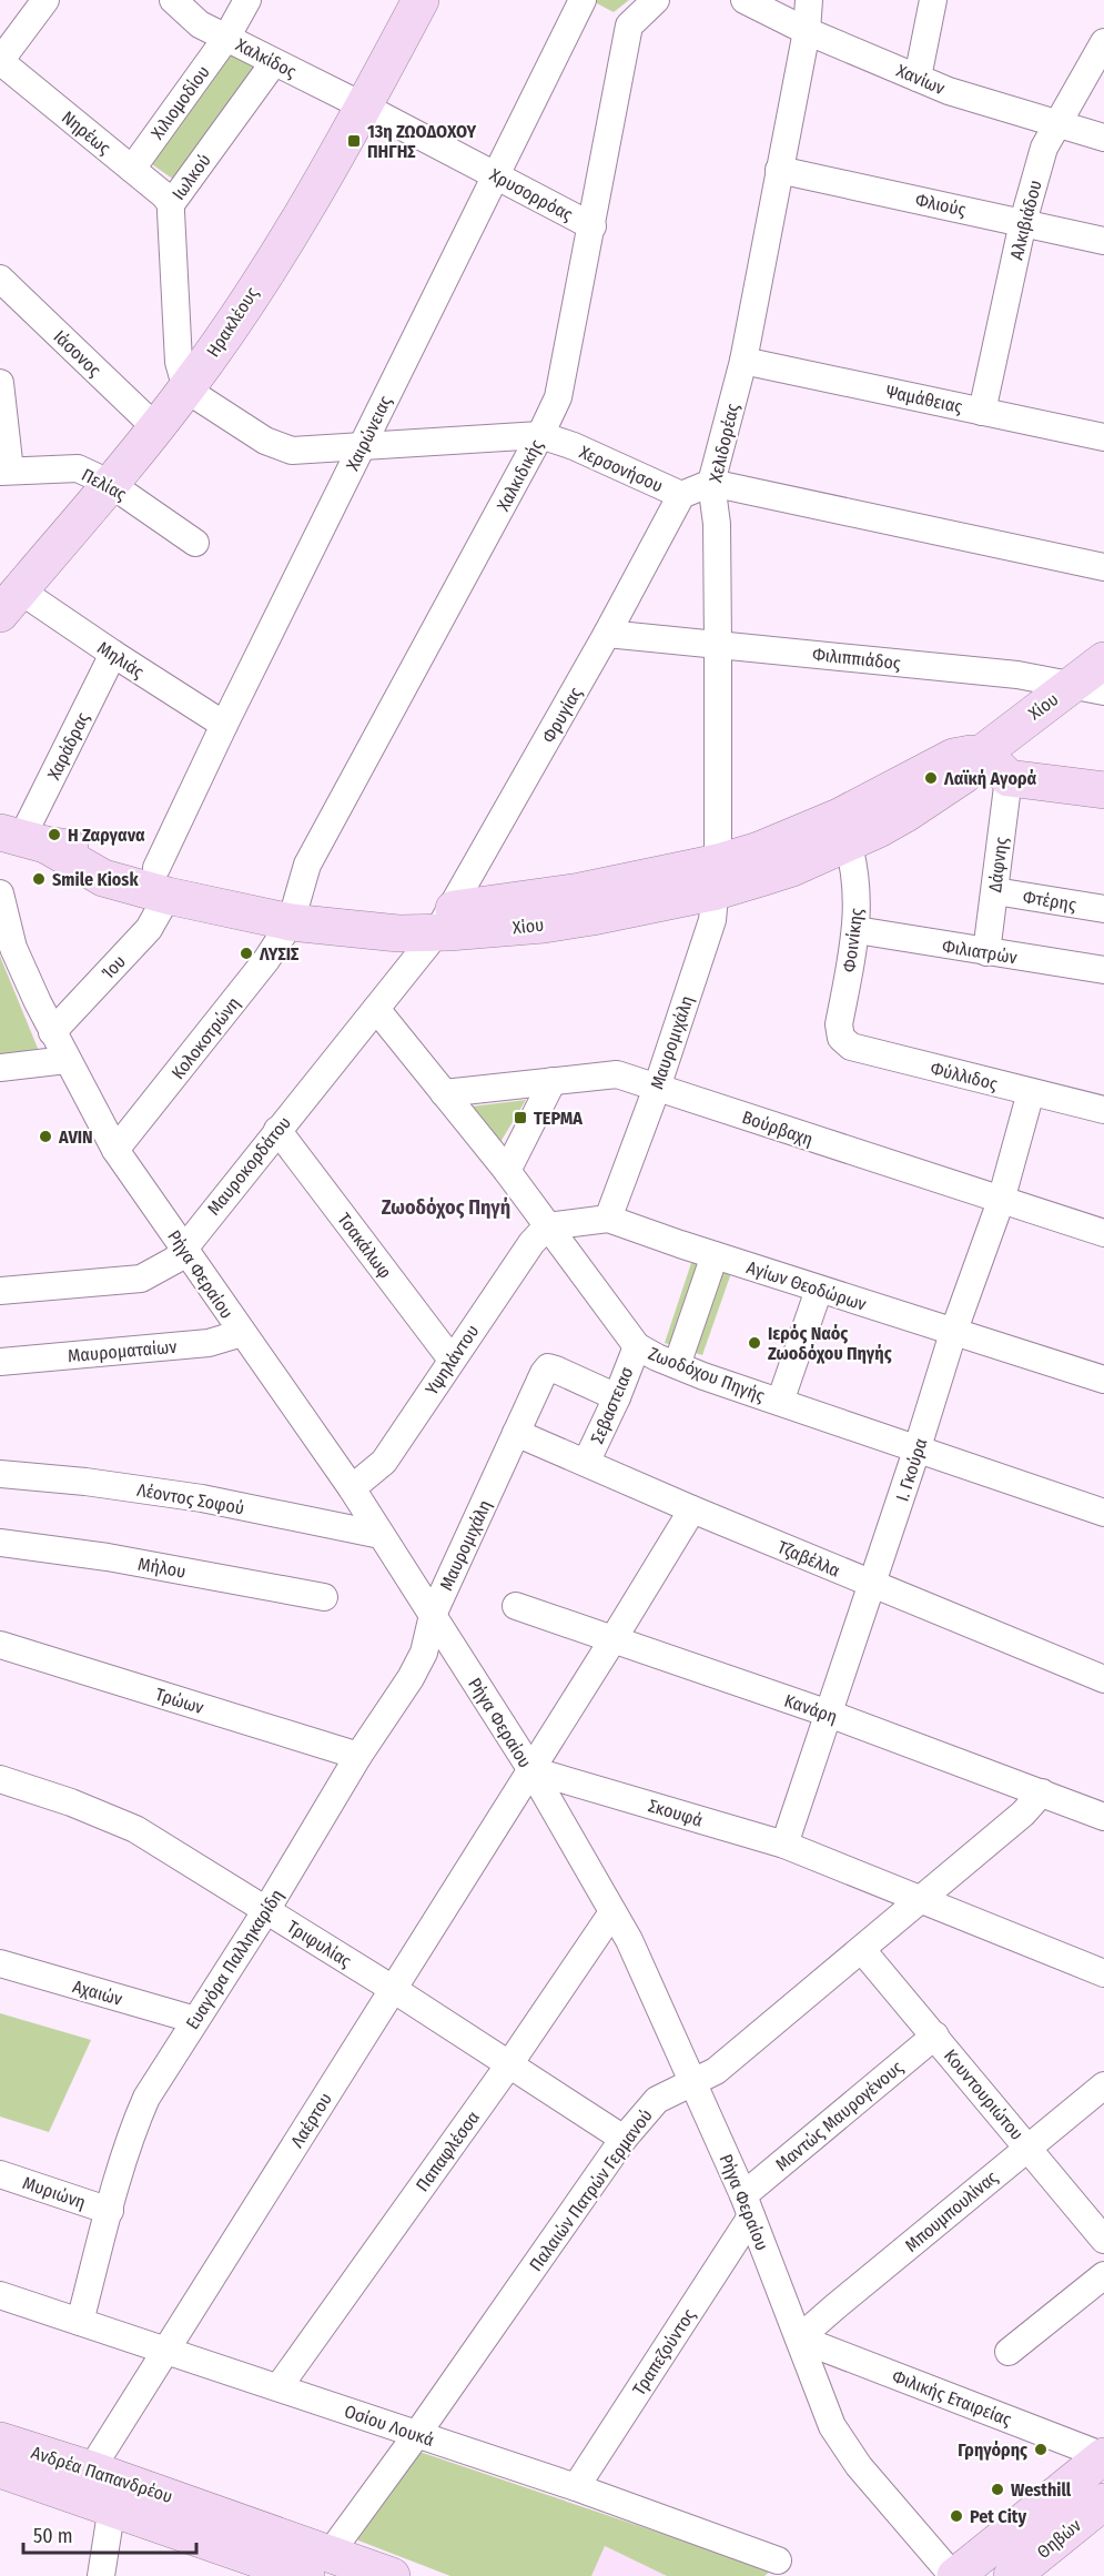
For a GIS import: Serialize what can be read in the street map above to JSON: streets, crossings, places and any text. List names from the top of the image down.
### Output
{
  "streets": {
    "street": [
      "Χαλκίδος",
      "Χανίων",
      "Χιλιομοδίου",
      "Νηρέως",
      "Ιωλκού",
      "Χρυσορρόας",
      "Φλιούς",
      "Αλκιβιάδου",
      "Ηρακλέους",
      "Ιάσονος",
      "Ψαμάθειας",
      "Χαιρώνειας",
      "Χελιδορέας",
      "Χερσονήσου",
      "Χαλκιδικής",
      "Πελίας",
      "Φιλιππιάδος",
      "Μηλιάς",
      "Χίου",
      "Φρυγίας",
      "Χαράδρας",
      "Δάφνης",
      "Φτέρης",
      "Φοινίκης",
      "Φιλιατρών",
      "Ίου",
      "Κολοκοτρώνη",
      "Μαυρομιχάλη",
      "Φύλλιδος",
      "Βούρβαχη",
      "Μαυροκορδάτου",
      "Τσακάλωφ",
      "Ρήγα Φεραίου",
      "Αγίων Θεοδώρων",
      "Μαυροματαίων",
      "Υψηλάντου",
      "Ζωοδόχου Πηγής",
      "Σεβαστειασ",
      "Ι. Γκούρα",
      "Λέοντος Σοφού",
      "Τζαβέλλα",
      "Μήλου",
      "Τρώων",
      "Κανάρη",
      "Σκουφά",
      "Τριφυλίας",
      "Ευαγόρα Παλληκαρίδη",
      "Αχαιών",
      "Κουντουριώτου",
      "Μαντώς Μαυρογένους",
      "Λαέρτου",
      "Παπαφλέσσα",
      "Παλαιών Πατρών Γερμανού",
      "Μυριώνη",
      "Μπουμπουλίνας",
      "Τραπεζούντος",
      "Φιλικής Εταιρείας",
      "Οσίου Λουκά",
      "Ανδρέα Παπανδρέου",
      "Θηβών"
    ]
  },
  "crossings": [
    ["Χαλκίδος", "Χιλιομοδίου"],
    ["Χαλκίδος", "Ιωλκού"],
    ["Χαλκίδος", "Χρυσορρόας"],
    ["Χαλκίδος", "Ηρακλέους"],
    ["Χανίων", "Αλκιβιάδου"],
    ["Χανίων", "Χελιδορέας"],
    ["Χιλιομοδίου", "Νηρέως"],
    ["Νηρέως", "Ιωλκού"],
    ["Ιωλκού", "Ηρακλέους"],
    ["Ιωλκού", "Χερσονήσου"],
    ["Χρυσορρόας", "Ηρακλέους"],
    ["Χρυσορρόας", "Χαιρώνειας"],
    ["Χρυσορρόας", "Χαλκιδικής"],
    ["Φλιούς", "Αλκιβιάδου"],
    ["Φλιούς", "Χελιδορέας"],
    ["Αλκιβιάδου", "Ψαμάθειας"],
    ["Ηρακλέους", "Ιάσονος"],
    ["Ηρακλέους", "Χερσονήσου"],
    ["Ηρακλέους", "Πελίας"],
    ["Ηρακλέους", "Μηλιάς"],
    ["Ψαμάθειας", "Χελιδορέας"],
    ["Χαιρώνειας", "Χερσονήσου"],
    ["Χαιρώνειας", "Μηλιάς"],
    ["Χαιρώνειας", "Χίου"],
    ["Χαιρώνειας", "Ίου"],
    ["Χελιδορέας", "Χερσονήσου"],
    ["Χελιδορέας", "Φιλιππιάδος"],
    ["Χελιδορέας", "Χίου"],
    ["Χελιδορέας", "Μαυρομιχάλη"],
    ["Χερσονήσου", "Χαλκιδικής"],
    ["Χερσονήσου", "Φρυγίας"],
    ["Χαλκιδικής", "Χίου"],
    ["Χαλκιδικής", "Κολοκοτρώνη"],
    ["Φιλιππιάδος", "Χίου"],
    ["Φιλιππιάδος", "Φρυγίας"],
    ["Μηλιάς", "Χαράδρας"],
    ["Χίου", "Φρυγίας"],
    ["Χίου", "Χαράδρας"],
    ["Χίου", "Φοινίκης"],
    ["Χίου", "Ίου"],
    ["Χίου", "Κολοκοτρώνη"],
    ["Χίου", "Μαυρομιχάλη"],
    ["Χίου", "Μαυροκορδάτου"],
    ["Φρυγίας", "Μαυροκορδάτου"],
    ["Δάφνης", "Φτέρης"],
    ["Δάφνης", "Φιλιατρών"],
    ["Φοινίκης", "Φιλιατρών"],
    ["Φοινίκης", "Φύλλιδος"],
    ["Ίου", "Ρήγα Φεραίου"],
    ["Κολοκοτρώνη", "Ρήγα Φεραίου"],
    ["Μαυρομιχάλη", "Βούρβαχη"],
    ["Μαυρομιχάλη", "Ρήγα Φεραίου"],
    ["Μαυρομιχάλη", "Αγίων Θεοδώρων"],
    ["Μαυρομιχάλη", "Σεβαστειασ"],
    ["Μαυρομιχάλη", "Τζαβέλλα"],
    ["Μαυρομιχάλη", "Ευαγόρα Παλληκαρίδη"],
    ["Φύλλιδος", "Ι. Γκούρα"],
    ["Βούρβαχη", "Ζωοδόχου Πηγής"],
    ["Βούρβαχη", "Ι. Γκούρα"],
    ["Μαυροκορδάτου", "Τσακάλωφ"],
    ["Μαυροκορδάτου", "Ρήγα Φεραίου"],
    ["Μαυροκορδάτου", "Ζωοδόχου Πηγής"],
    ["Τσακάλωφ", "Υψηλάντου"],
    ["Ρήγα Φεραίου", "Μαυροματαίων"],
    ["Ρήγα Φεραίου", "Υψηλάντου"],
    ["Ρήγα Φεραίου", "Λέοντος Σοφού"],
    ["Ρήγα Φεραίου", "Σκουφά"],
    ["Ρήγα Φεραίου", "Ευαγόρα Παλληκαρίδη"],
    ["Ρήγα Φεραίου", "Μαντώς Μαυρογένους"],
    ["Ρήγα Φεραίου", "Λαέρτου"],
    ["Ρήγα Φεραίου", "Παπαφλέσσα"],
    ["Ρήγα Φεραίου", "Παλαιών Πατρών Γερμανού"],
    ["Ρήγα Φεραίου", "Μπουμπουλίνας"],
    ["Ρήγα Φεραίου", "Τραπεζούντος"],
    ["Ρήγα Φεραίου", "Φιλικής Εταιρείας"],
    ["Ρήγα Φεραίου", "Θηβών"],
    ["Αγίων Θεοδώρων", "Υψηλάντου"],
    ["Αγίων Θεοδώρων", "Ζωοδόχου Πηγής"],
    ["Αγίων Θεοδώρων", "Ι. Γκούρα"],
    ["Υψηλάντου", "Ζωοδόχου Πηγής"],
    ["Ζωοδόχου Πηγής", "Σεβαστειασ"],
    ["Ζωοδόχου Πηγής", "Ι. Γκούρα"],
    ["Σεβαστειασ", "Τζαβέλλα"],
    ["Ι. Γκούρα", "Τζαβέλλα"],
    ["Ι. Γκούρα", "Κανάρη"],
    ["Ι. Γκούρα", "Σκουφά"],
    ["Τρώων", "Ευαγόρα Παλληκαρίδη"],
    ["Κανάρη", "Παλαιών Πατρών Γερμανού"],
    ["Σκουφά", "Λαέρτου"],
    ["Σκουφά", "Παλαιών Πατρών Γερμανού"],
    ["Τριφυλίας", "Ευαγόρα Παλληκαρίδη"],
    ["Τριφυλίας", "Λαέρτου"],
    ["Τριφυλίας", "Παπαφλέσσα"],
    ["Τριφυλίας", "Παλαιών Πατρών Γερμανού"],
    ["Ευαγόρα Παλληκαρίδη", "Αχαιών"],
    ["Ευαγόρα Παλληκαρίδη", "Μυριώνη"],
    ["Ευαγόρα Παλληκαρίδη", "Οσίου Λουκά"],
    ["Κουντουριώτου", "Μαντώς Μαυρογένους"],
    ["Κουντουριώτου", "Παλαιών Πατρών Γερμανού"],
    ["Κουντουριώτου", "Μπουμπουλίνας"],
    ["Μαντώς Μαυρογένους", "Τραπεζούντος"],
    ["Λαέρτου", "Οσίου Λουκά"],
    ["Λαέρτου", "Ανδρέα Παπανδρέου"],
    ["Παπαφλέσσα", "Οσίου Λουκά"],
    ["Παλαιών Πατρών Γερμανού", "Οσίου Λουκά"],
    ["Παλαιών Πατρών Γερμανού", "Ανδρέα Παπανδρέου"],
    ["Μπουμπουλίνας", "Φιλικής Εταιρείας"],
    ["Τραπεζούντος", "Οσίου Λουκά"],
    ["Φιλικής Εταιρείας", "Θηβών"]
  ],
  "districts": ["Ζωοδόχος Πηγή"],
  "places": {
    "transit": ["13η ΖΩΟΔΟΧΟΥ ΠΗΓΗΣ", "ΤΕΡΜΑ"],
    "other": [
      "Λαϊκή Αγορά",
      "Η Ζαργανα",
      "Smile Kiosk",
      "ΛΥΣΙΣ",
      "AVIN",
      "Ιερός Ναός Ζωοδόχου Πηγής",
      "Γρηγόρης",
      "Westhill",
      "Pet City"
    ]
  },
  "scale_bar": "50 m"
}
